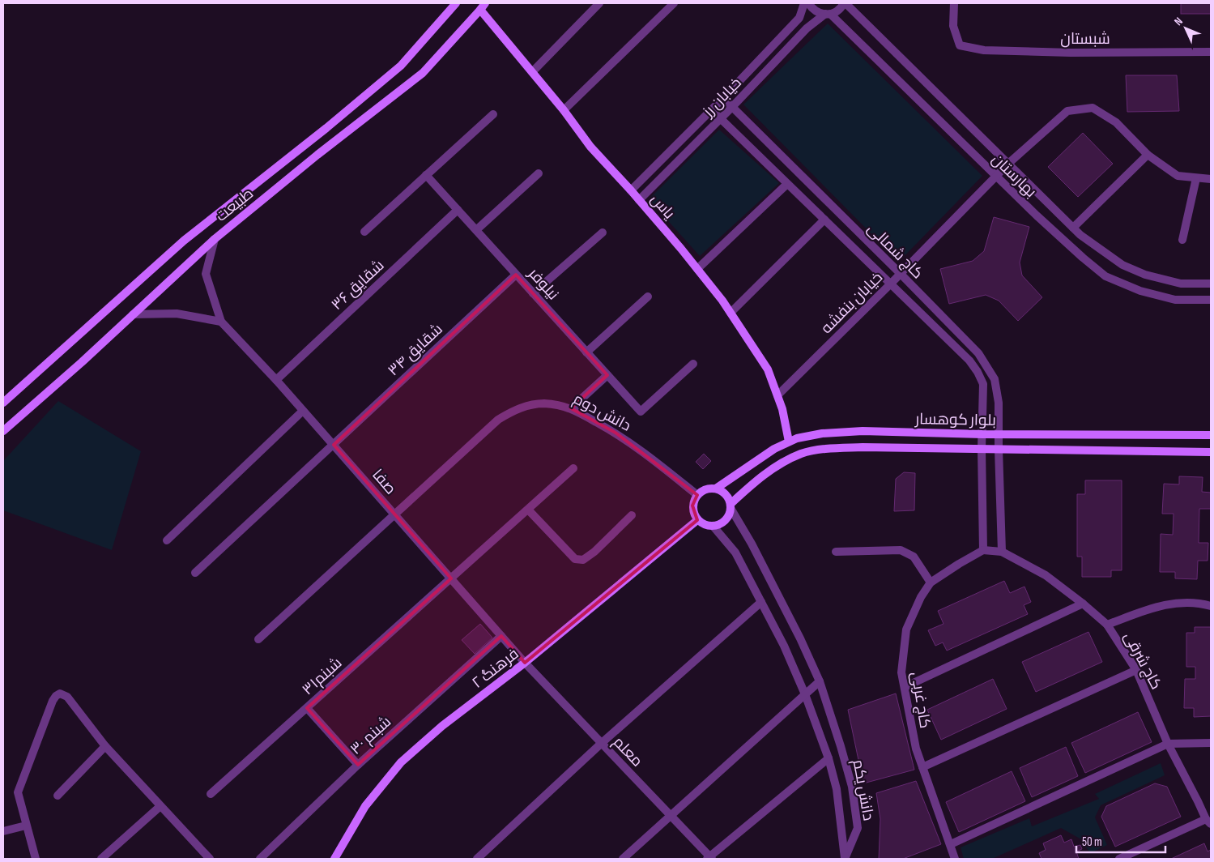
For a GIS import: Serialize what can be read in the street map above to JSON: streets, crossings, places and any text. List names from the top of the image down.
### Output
{
  "streets": {
    "main road": [
      "طبیعت",
      "یاس",
      "بلوار کوهسار",
      "فرهنگ ۲"
    ],
    "street": [
      "شبستان",
      "خیابان رز",
      "بهارستان",
      "کاج شمالی",
      "نیلوفر",
      "شقایق ۳۶",
      "خیابان بنفشه",
      "شقایق ۳۴",
      "دانش دوم",
      "صفا",
      "کاج شرقی",
      "شبنم۳۱",
      "کاج غربی",
      "شبنم ۳۰",
      "معلم",
      "دانش یکم"
    ]
  },
  "crossings": [
    ["خیابان رز", "بهارستان"],
    ["خیابان رز", "یاس"],
    ["خیابان رز", "کاج شمالی"],
    ["بهارستان", "خیابان بنفشه"],
    ["طبیعت", "یاس"],
    ["یاس", "خیابان بنفشه"],
    ["یاس", "بلوار کوهسار"],
    ["کاج شمالی", "خیابان بنفشه"],
    ["کاج شمالی", "بلوار کوهسار"],
    ["کاج شمالی", "کاج شرقی"],
    ["کاج شمالی", "کاج غربی"],
    ["نیلوفر", "شقایق ۳۶"],
    ["نیلوفر", "شقایق ۳۴"],
    ["شقایق ۳۶", "صفا"],
    ["شقایق ۳۴", "صفا"],
    ["دانش دوم", "بلوار کوهسار"],
    ["دانش دوم", "صفا"],
    ["دانش دوم", "فرهنگ ۲"],
    ["دانش دوم", "دانش یکم"],
    ["بلوار کوهسار", "فرهنگ ۲"],
    ["بلوار کوهسار", "دانش یکم"],
    ["صفا", "فرهنگ ۲"],
    ["صفا", "شبنم۳۱"],
    ["صفا", "شبنم ۳۰"],
    ["صفا", "معلم"],
    ["فرهنگ ۲", "معلم"],
    ["فرهنگ ۲", "دانش یکم"]
  ],
  "scale_bar": "50 m",
  "north": "top left"
}
